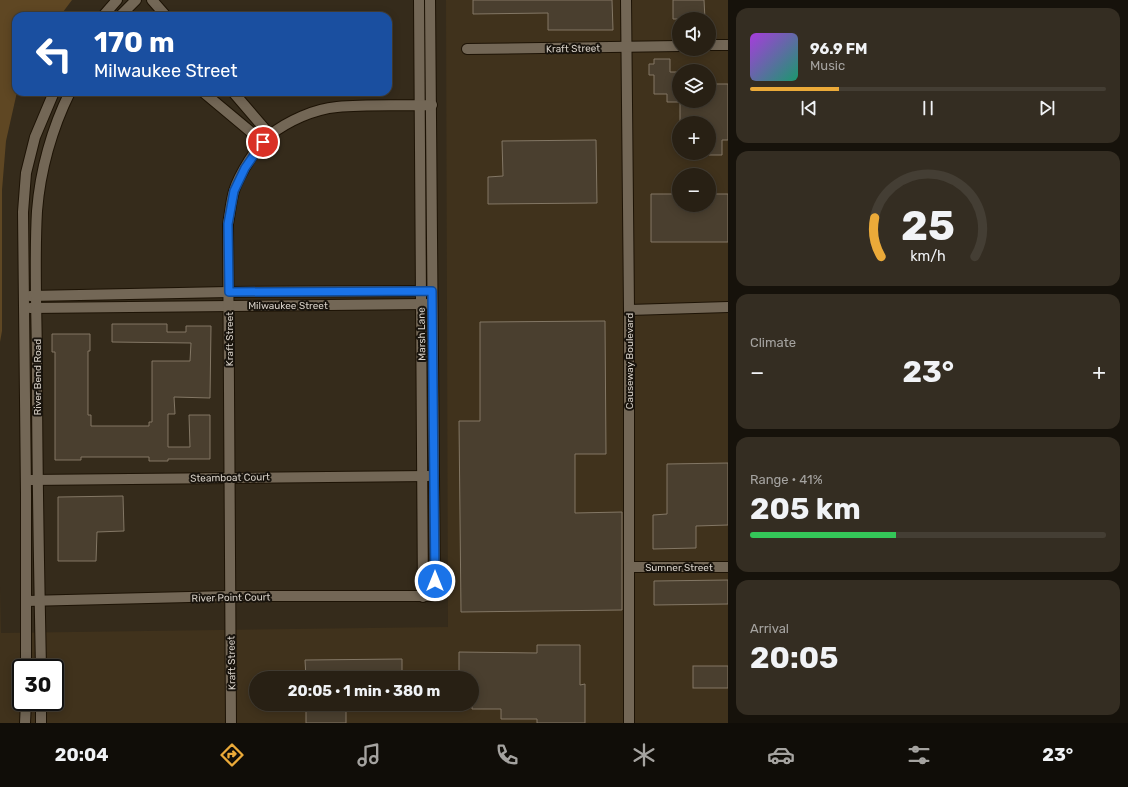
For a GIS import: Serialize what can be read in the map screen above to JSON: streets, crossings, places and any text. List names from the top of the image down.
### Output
{
  "streets": {
    "street": [
      "Kraft Street",
      "Milwaukee Street",
      "Marsh Lane",
      "Causeway Boulevard",
      "River Bend Road",
      "Steamboat Court",
      "Sumner Street",
      "River Point Court"
    ]
  },
  "crossings": [
    ["Kraft Street", "Milwaukee Street"],
    ["Kraft Street", "Marsh Lane"],
    ["Kraft Street", "Causeway Boulevard"],
    ["Kraft Street", "Steamboat Court"],
    ["Kraft Street", "River Point Court"],
    ["Milwaukee Street", "Marsh Lane"],
    ["Milwaukee Street", "River Bend Road"],
    ["Marsh Lane", "Steamboat Court"],
    ["Marsh Lane", "River Point Court"],
    ["Causeway Boulevard", "Sumner Street"],
    ["River Bend Road", "Steamboat Court"],
    ["River Bend Road", "River Point Court"]
  ],
  "page": {
    "map_buttons": ["+", "−"],
    "turn": ["170 m", "Milwaukee Street"],
    "song": ["96.9 FM", "Music"],
    "tile": [
      "Climate",
      ["Range · 41%", "205 km"],
      ["Arrival", "20:05"]
    ],
    "heat": ["−", "23°", "+"],
    "limit": "30",
    "trip": "20:05 · 1 min · 380 m",
    "tabs": ["20:04", "23°"],
    "gauge": ["25", "km/h"]
  }
}
